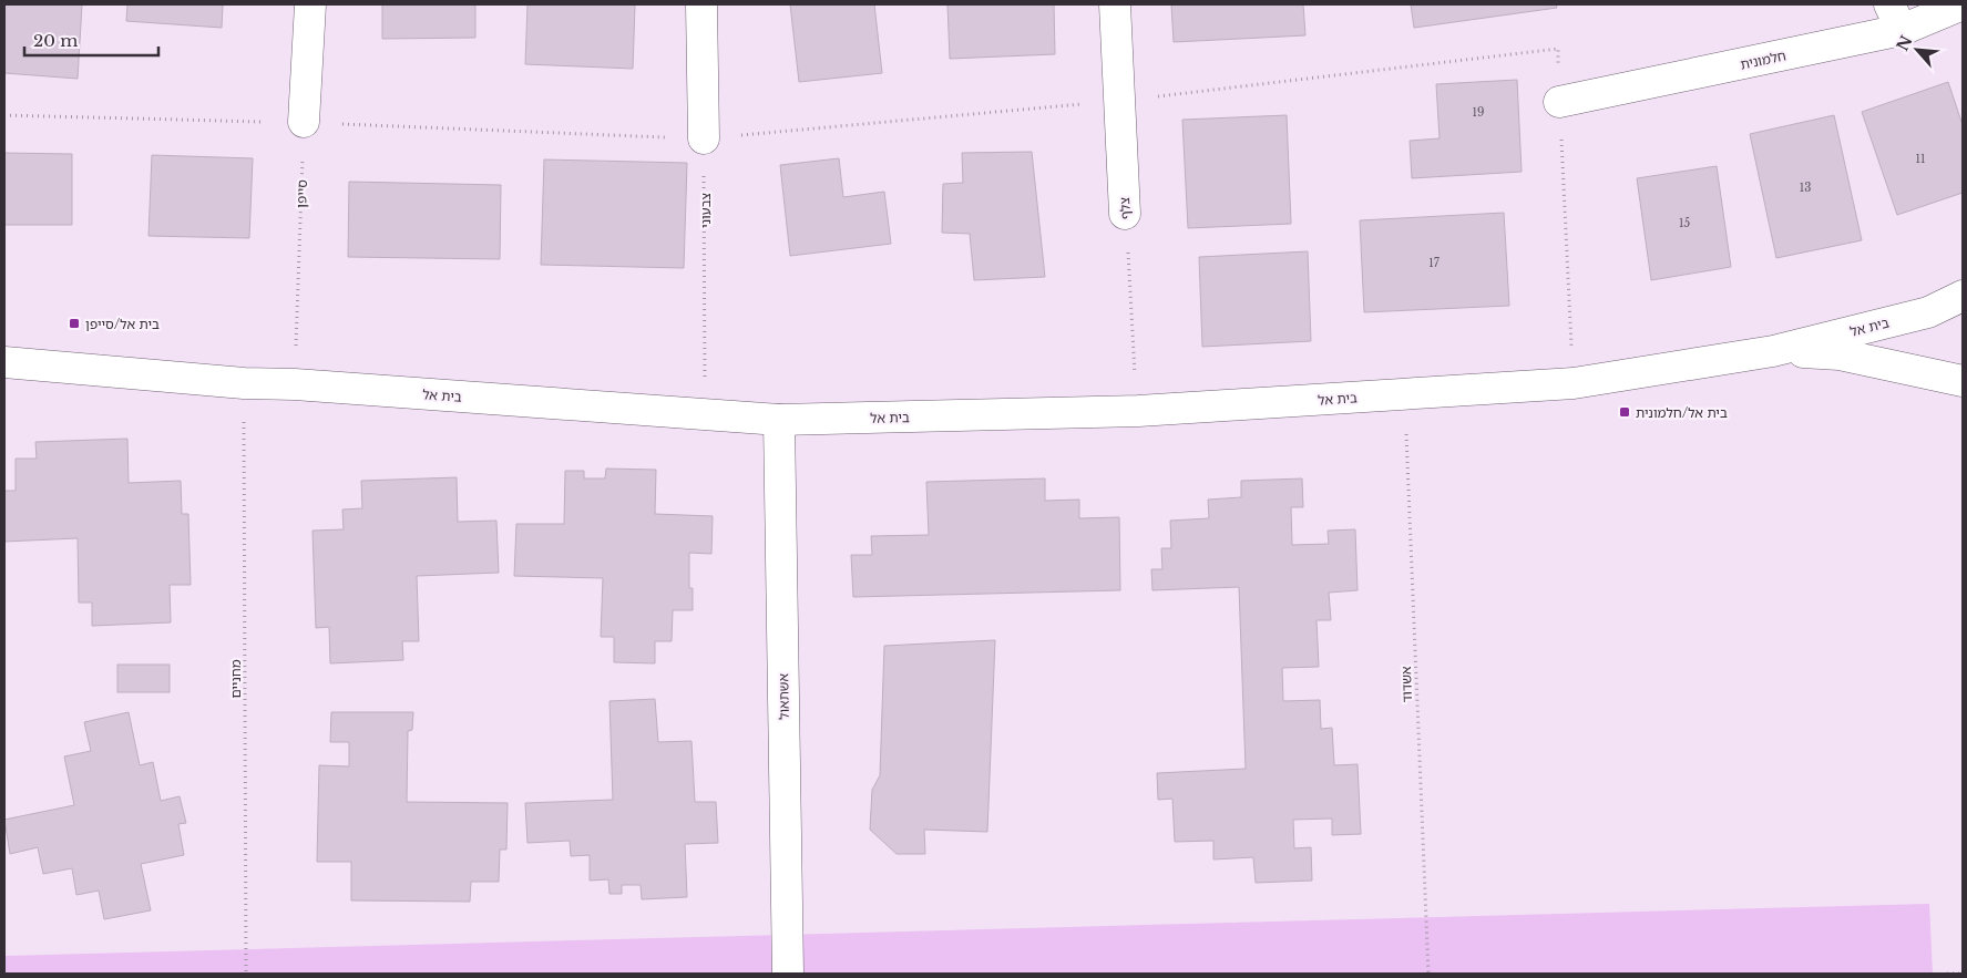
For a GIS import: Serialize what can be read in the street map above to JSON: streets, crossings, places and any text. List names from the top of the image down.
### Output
{
  "streets": {
    "street": [
      "חלמונית",
      "צלף",
      "בית אל",
      "אשתאול"
    ],
    "path": [
      "סייפן",
      "צבעוני",
      "מחניים",
      "אשדוד"
    ]
  },
  "crossings": [
    ["סייפן", "בית אל"],
    ["צלף", "בית אל"],
    ["צבעוני", "בית אל"],
    ["בית אל", "מחניים"],
    ["בית אל", "אשדוד"],
    ["בית אל", "אשתאול"]
  ],
  "places": {
    "transit": ["בית אל/סייפן", "בית אל/חלמונית"]
  },
  "house_numbers": [
    "19",
    "11",
    "13",
    "15",
    "17"
  ],
  "scale_bar": "20 m",
  "north": "top left"
}
